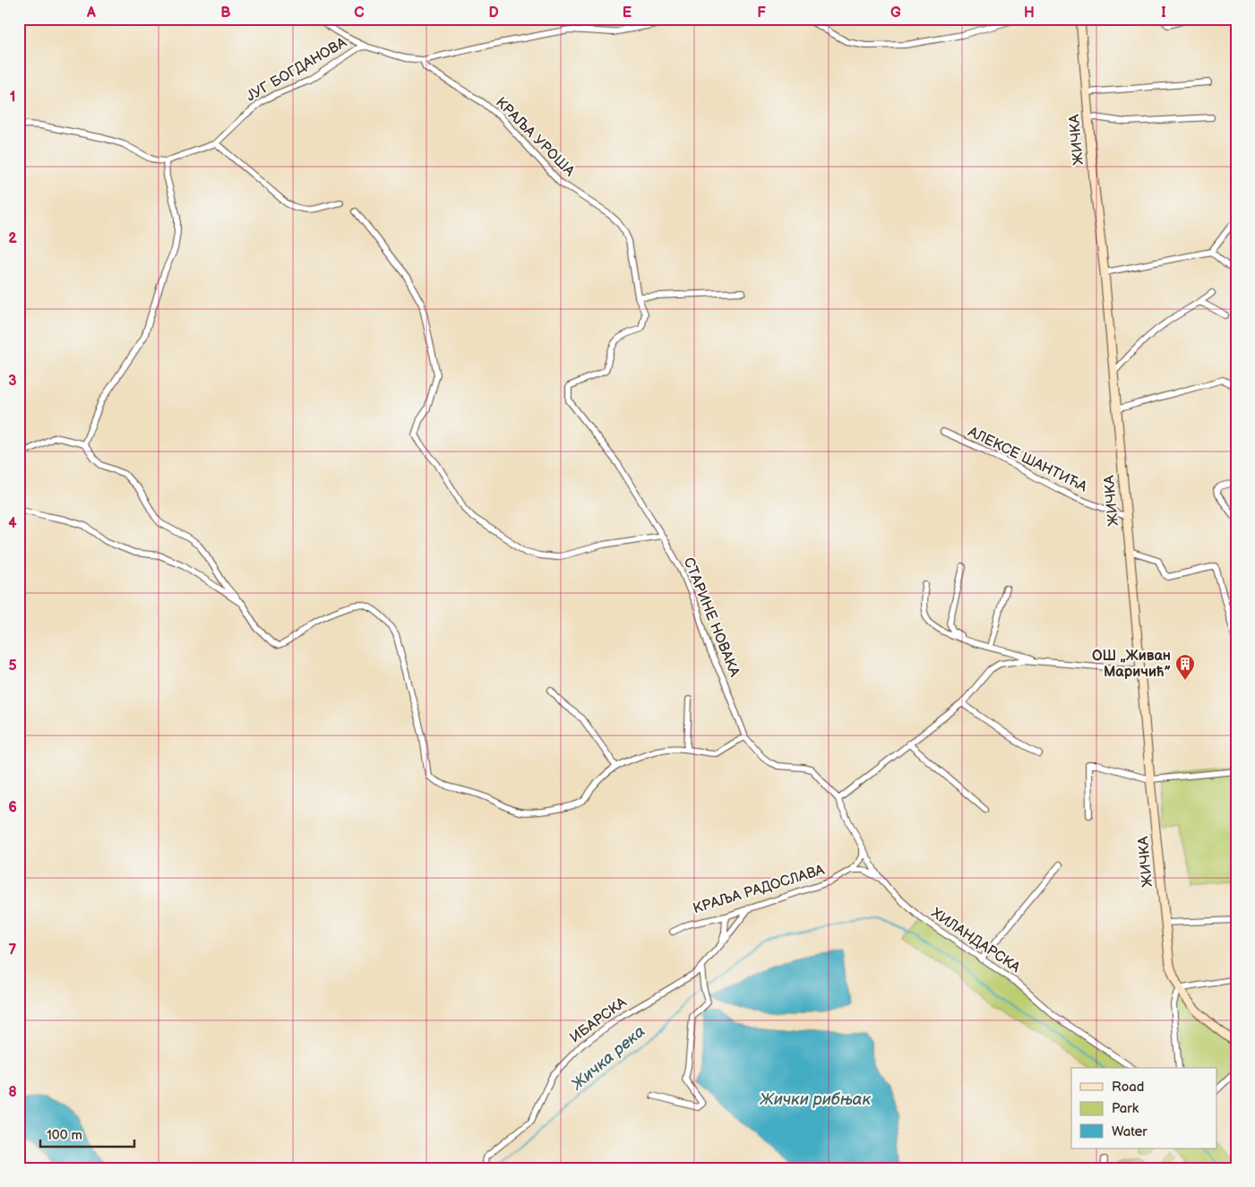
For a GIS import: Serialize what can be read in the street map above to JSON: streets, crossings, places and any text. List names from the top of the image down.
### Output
{
  "streets": {
    "main road": ["ЖИЧКА"],
    "street": [
      "ЈУГ БОГДАНОВА",
      "КРАЉА УРОША",
      "АЛЕКСЕ ШАНТИЋА",
      "СТАРИНЕ НОВАКА",
      "КРАЉА РАДОСЛАВА",
      "ХИЛАНДАРСКА",
      "ИБАРСКА"
    ]
  },
  "crossings": [
    ["ЈУГ БОГДАНОВА", "КРАЉА УРОША"],
    ["КРАЉА УРОША", "СТАРИНЕ НОВАКА"],
    ["ЖИЧКА", "АЛЕКСЕ ШАНТИЋА"],
    ["СТАРИНЕ НОВАКА", "ХИЛАНДАРСКА"],
    ["КРАЉА РАДОСЛАВА", "ХИЛАНДАРСКА"],
    ["КРАЉА РАДОСЛАВА", "ИБАРСКА"]
  ],
  "water": ["Жичка река", "Жички рибњак"],
  "places": {
    "building": ["ОШ „Живан Маричић”"]
  },
  "legend": ["Road", "Park", "Water"],
  "scale_bar": "100 m",
  "grid": {
    "columns": [
      "A",
      "B",
      "C",
      "D",
      "E",
      "F",
      "G",
      "H",
      "I"
    ],
    "rows": [
      "1",
      "2",
      "3",
      "4",
      "5",
      "6",
      "7",
      "8"
    ]
  }
}
